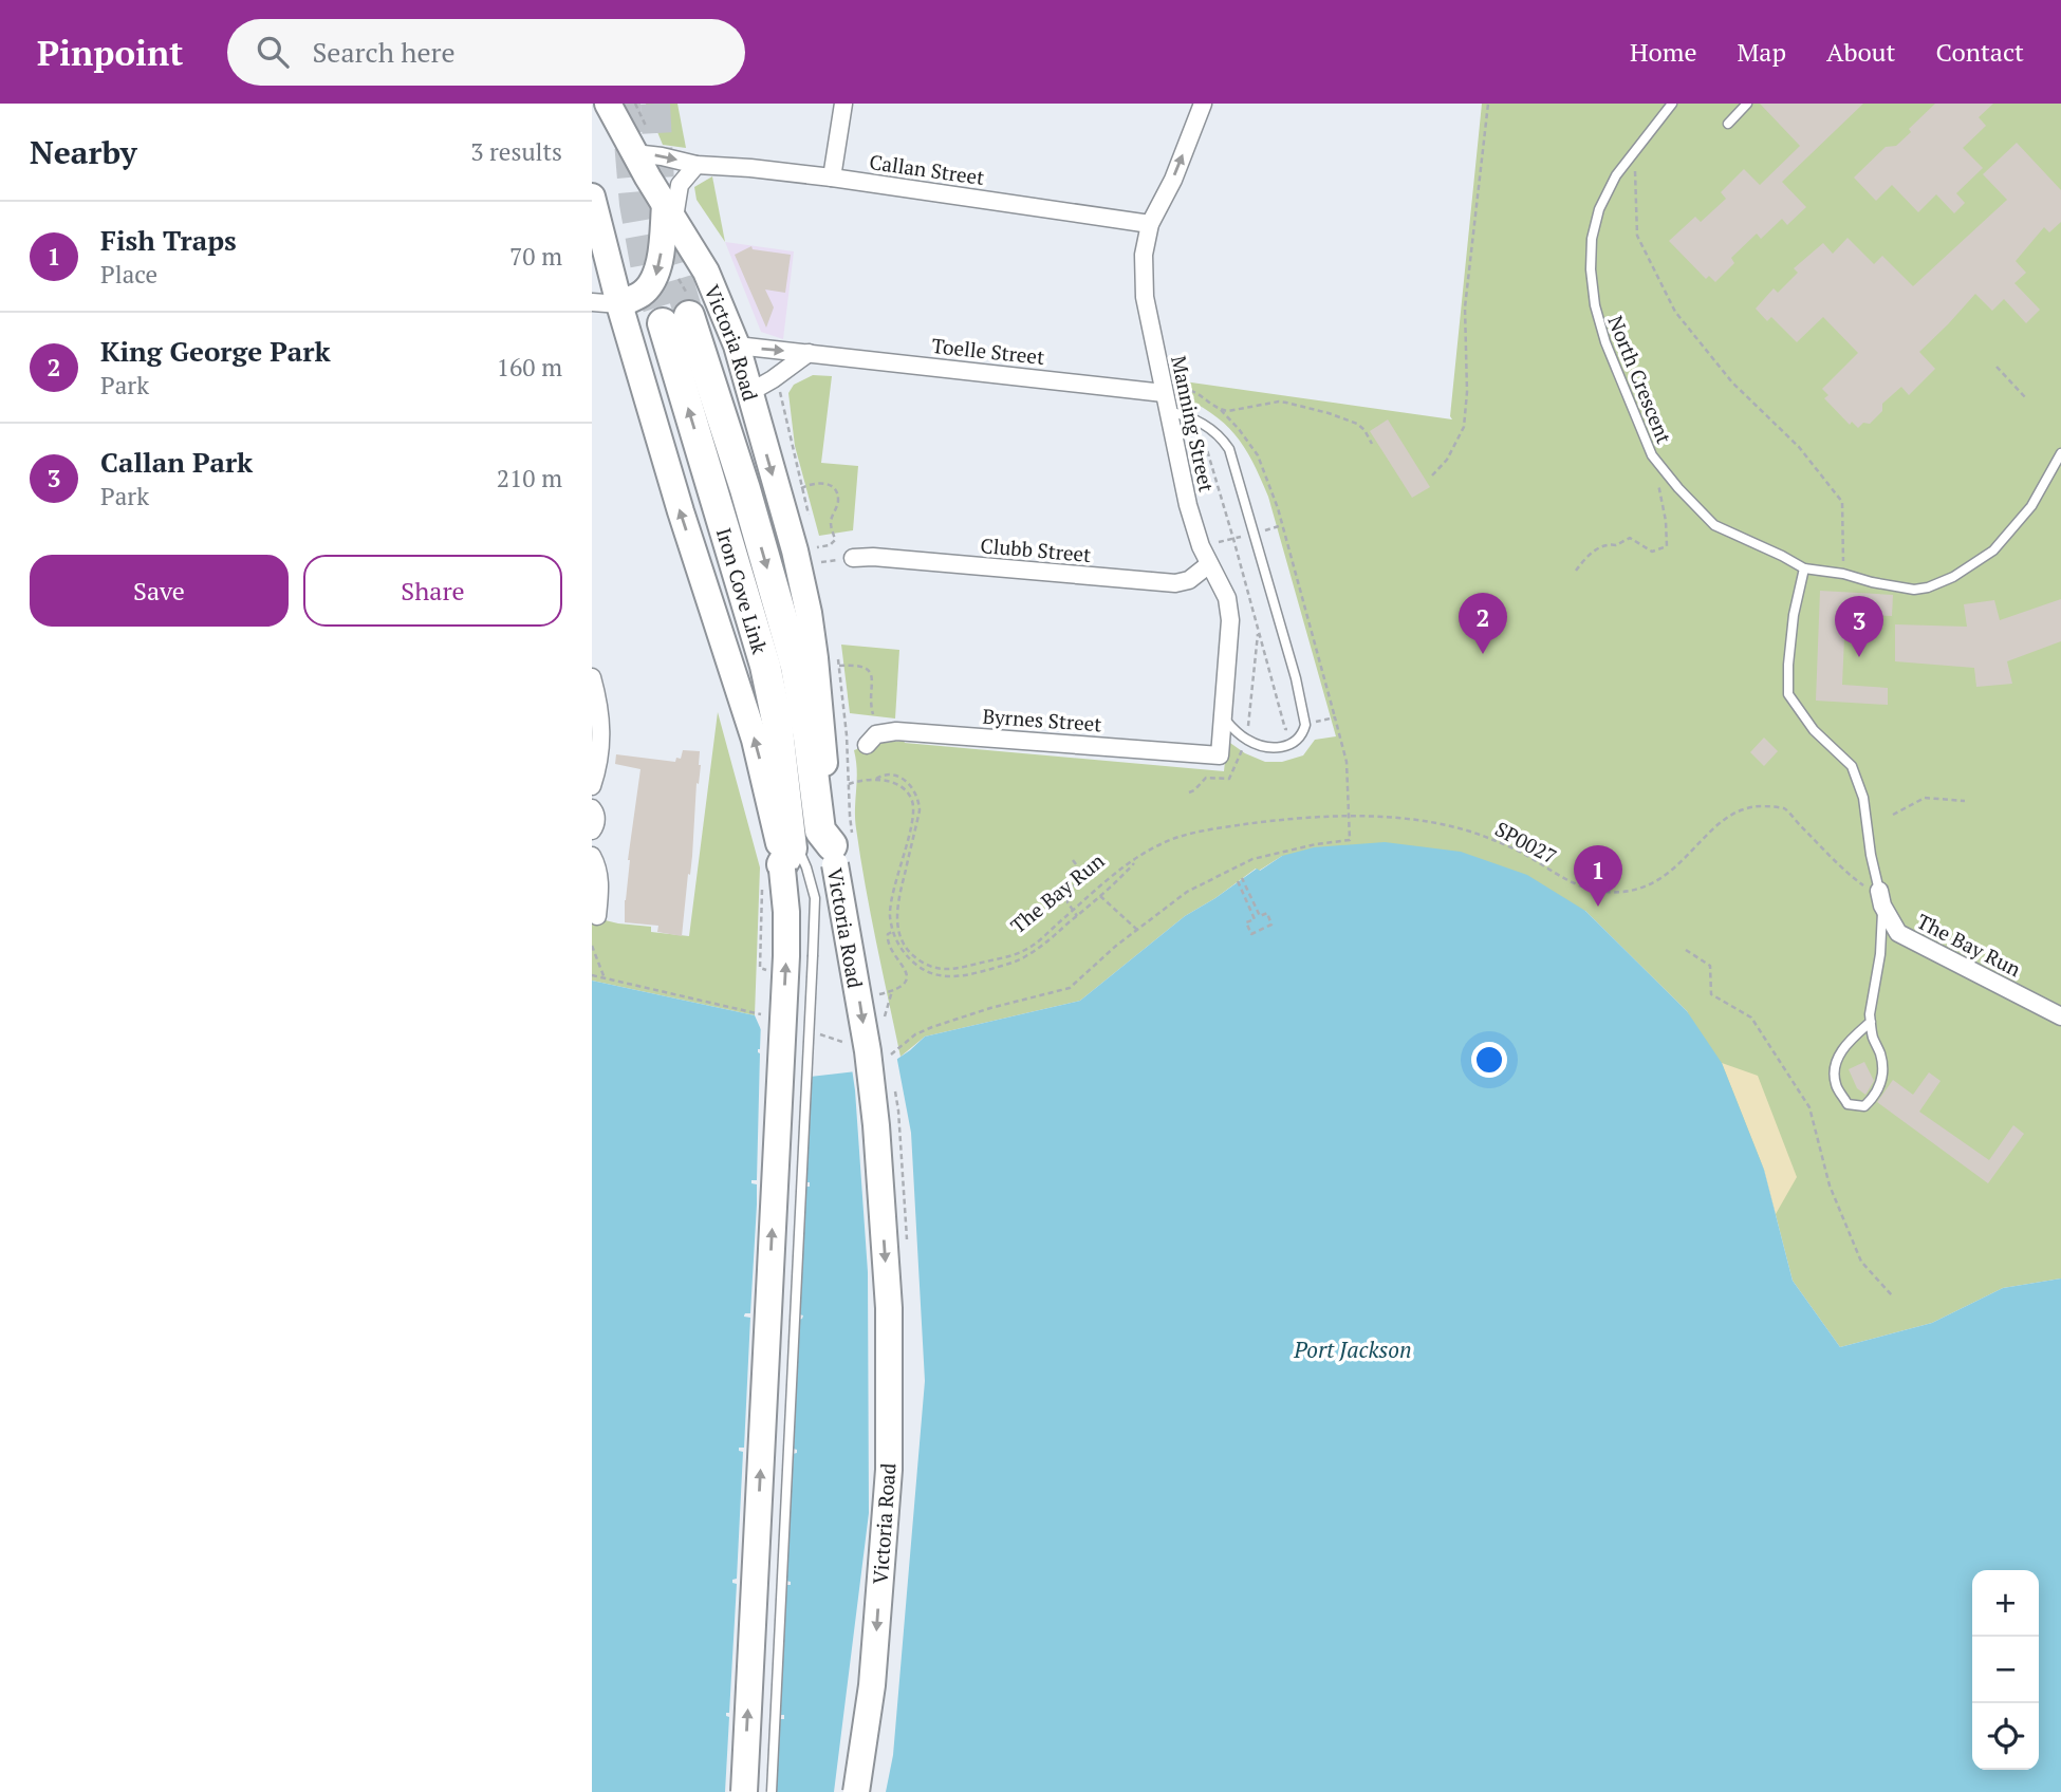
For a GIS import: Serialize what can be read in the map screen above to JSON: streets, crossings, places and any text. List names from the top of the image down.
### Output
{
  "streets": {
    "highway": ["Victoria Road", "Iron Cove Link"],
    "street": [
      "Callan Street",
      "Toelle Street",
      "Manning Street",
      "Clubb Street",
      "Byrnes Street",
      "The Bay Run"
    ],
    "lane": ["North Crescent"],
    "path": ["SP0027"]
  },
  "crossings": [
    ["Callan Street", "Victoria Road"],
    ["Callan Street", "Manning Street"],
    ["Victoria Road", "Toelle Street"],
    ["Victoria Road", "Iron Cove Link"],
    ["Toelle Street", "Manning Street"],
    ["Manning Street", "Clubb Street"],
    ["Manning Street", "Byrnes Street"],
    ["SP0027", "The Bay Run"]
  ],
  "water": ["Port Jackson"],
  "page": {
    "header": "Pinpoint",
    "search": "Search here",
    "nav": [
      "Home",
      "Map",
      "About",
      "Contact"
    ],
    "heading": ["Nearby", "3 results"],
    "list": [
      {
        "mark": "1",
        "name": "Fish Traps",
        "note": "Place",
        "value": "70 m"
      },
      {
        "mark": "2",
        "name": "King George Park",
        "note": "Park",
        "value": "160 m"
      },
      {
        "mark": "3",
        "name": "Callan Park",
        "note": "Park",
        "value": "210 m"
      }
    ],
    "buttons": ["Save", "Share"],
    "pins": ["2", "3", "1"],
    "map_buttons": ["+", "−"]
  }
}
